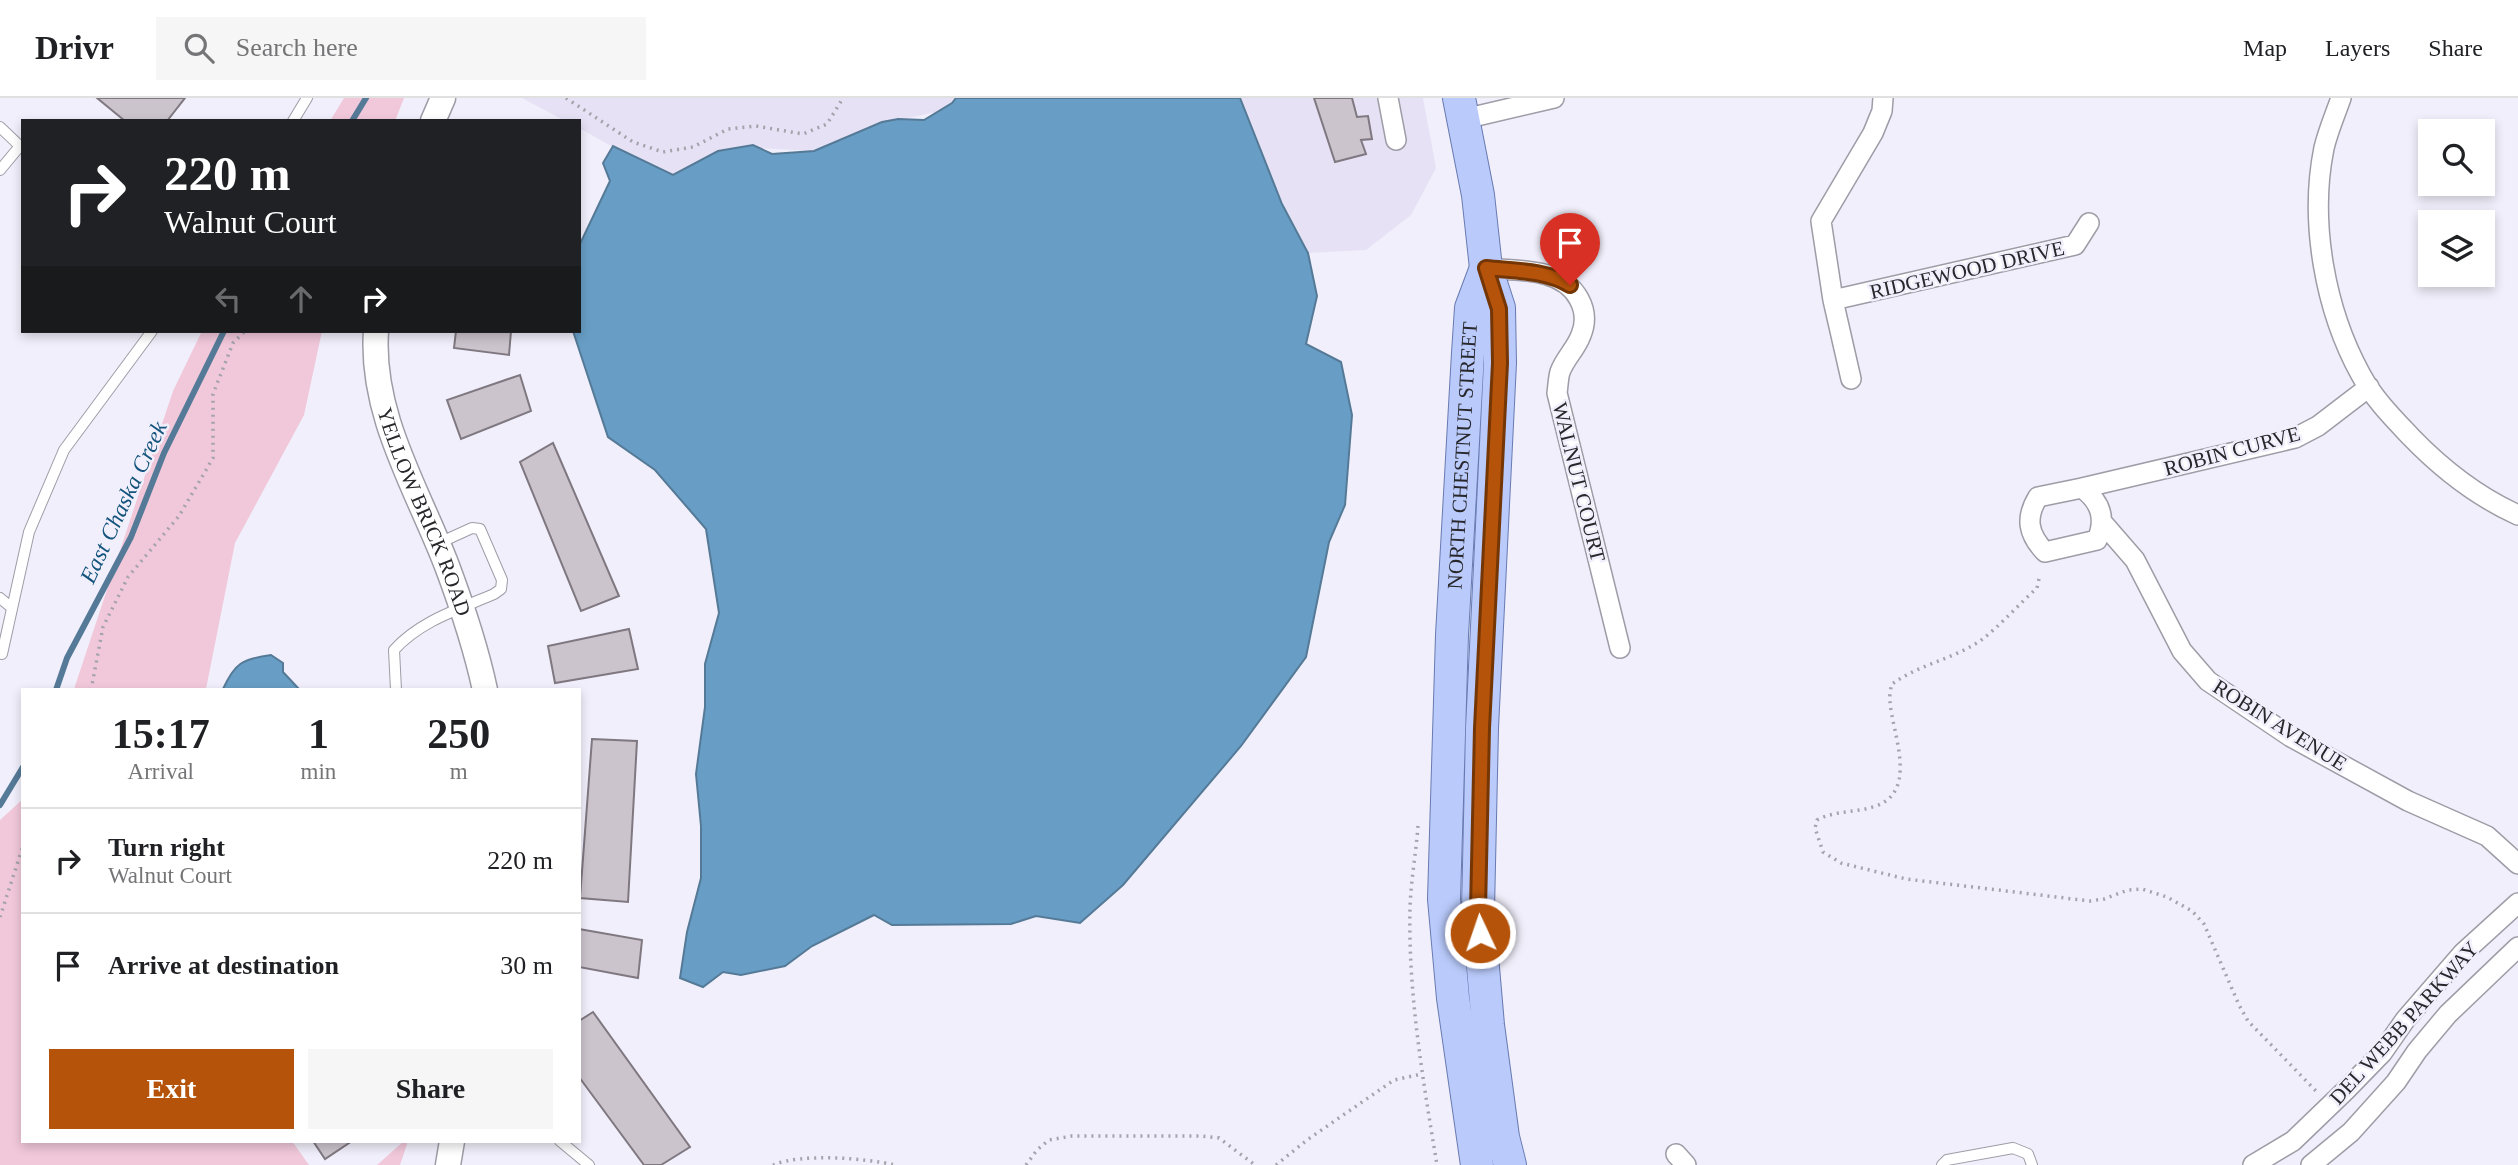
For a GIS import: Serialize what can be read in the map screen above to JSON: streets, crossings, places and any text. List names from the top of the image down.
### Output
{
  "streets": {
    "main road": ["NORTH CHESTNUT STREET"],
    "street": [
      "RIDGEWOOD DRIVE",
      "ROBIN CURVE",
      "WALNUT COURT",
      "YELLOW BRICK ROAD",
      "ROBIN AVENUE",
      "DEL WEBB PARKWAY"
    ]
  },
  "crossings": [
    ["ROBIN CURVE", "ROBIN AVENUE"],
    ["NORTH CHESTNUT STREET", "WALNUT COURT"]
  ],
  "water": ["East Chaska Creek"],
  "page": {
    "header": "Drivr",
    "search": "Search here",
    "nav": ["Map", "Layers", "Share"],
    "turn": ["220 m", "Walnut Court"],
    "eta": [
      "15:17",
      "Arrival",
      "1",
      "min",
      "250",
      "m"
    ],
    "list": [
      {
        "name": "Turn right",
        "note": "Walnut Court",
        "value": "220 m"
      },
      {
        "name": "Arrive at destination",
        "value": "30 m"
      }
    ],
    "buttons": ["Exit", "Share"]
  }
}
